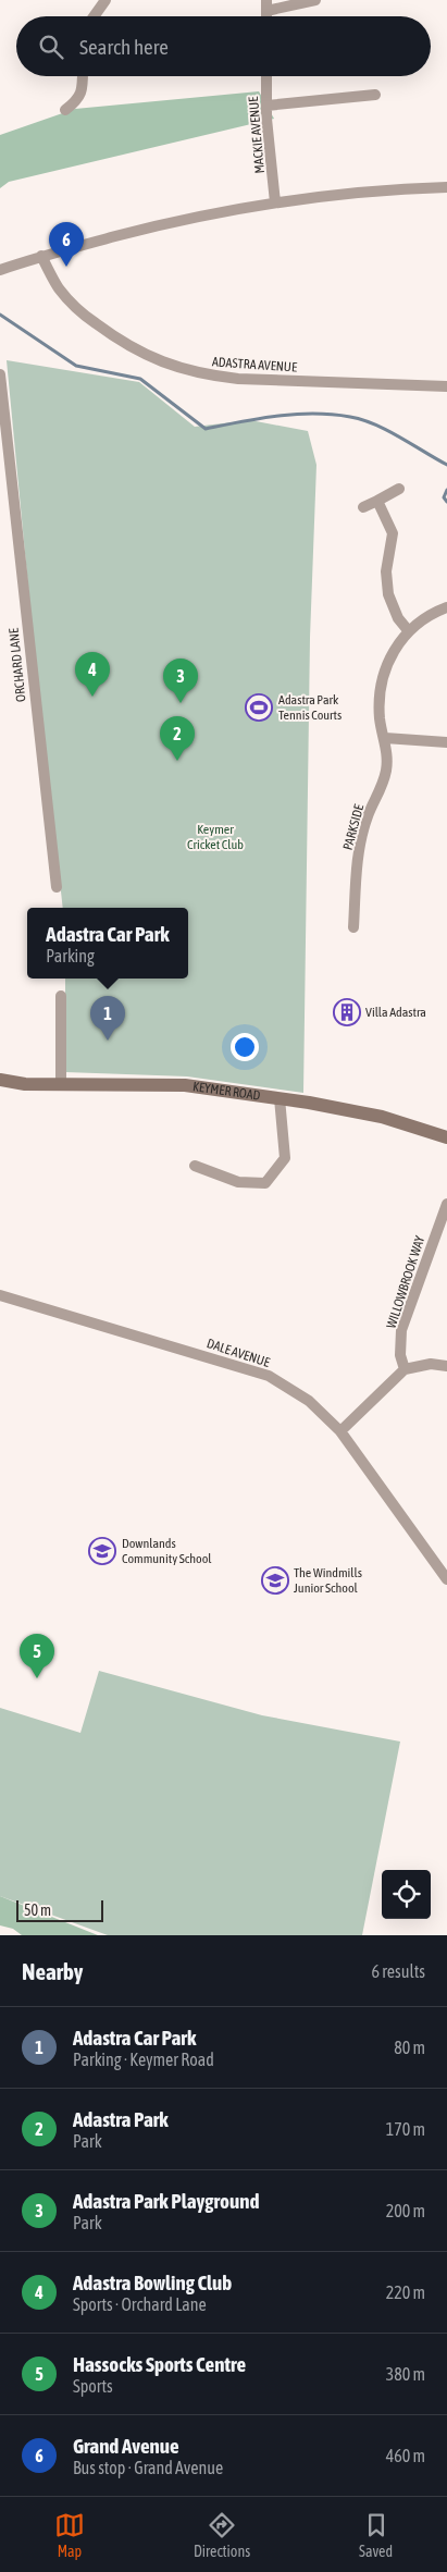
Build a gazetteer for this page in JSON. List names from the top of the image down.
{
  "streets": {
    "main road": ["KEYMER ROAD"],
    "street": [
      "MACKIE AVENUE",
      "ADASTRA AVENUE",
      "ORCHARD LANE",
      "PARKSIDE",
      "WILLOWBROOK WAY",
      "DALE AVENUE"
    ]
  },
  "parks": ["Keymer Cricket Club"],
  "places": {
    "sports": ["Adastra Park Tennis Courts"],
    "building": ["Villa Adastra"],
    "school or university": ["Downlands Community School", "The Windmills Junior School"]
  },
  "scale_bar": "50 m",
  "page": {
    "search": "Search here",
    "pins": [
      "6",
      "4",
      "3",
      "2",
      "1",
      "5"
    ],
    "popup": ["Adastra Car Park", "Parking"],
    "scale": "50 m",
    "heading": ["Nearby", "6 results"],
    "list": [
      {
        "mark": "1",
        "name": "Adastra Car Park",
        "note": "Parking · Keymer Road",
        "value": "80 m"
      },
      {
        "mark": "2",
        "name": "Adastra Park",
        "note": "Park",
        "value": "170 m"
      },
      {
        "mark": "3",
        "name": "Adastra Park Playground",
        "note": "Park",
        "value": "200 m"
      },
      {
        "mark": "4",
        "name": "Adastra Bowling Club",
        "note": "Sports · Orchard Lane",
        "value": "220 m"
      },
      {
        "mark": "5",
        "name": "Hassocks Sports Centre",
        "note": "Sports",
        "value": "380 m"
      },
      {
        "mark": "6",
        "name": "Grand Avenue",
        "note": "Bus stop · Grand Avenue",
        "value": "460 m"
      }
    ],
    "nav": ["Map", "Directions", "Saved"]
  }
}
